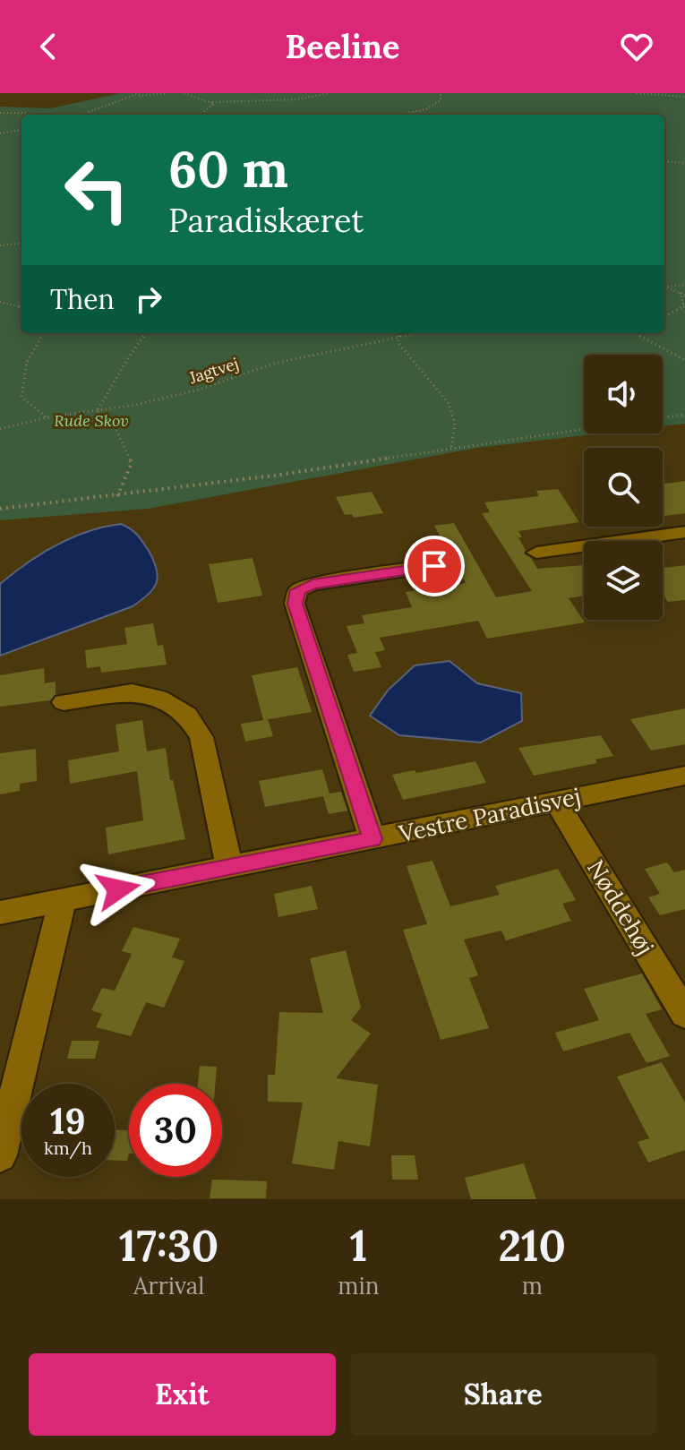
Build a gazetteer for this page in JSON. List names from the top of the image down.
{
  "streets": {
    "street": ["Vestre Paradisvej", "Nøddehøj"],
    "path": ["Jagtvej"]
  },
  "crossings": [
    ["Vestre Paradisvej", "Nøddehøj"]
  ],
  "parks": ["Rude Skov"],
  "page": {
    "header": "Beeline",
    "turn": ["60 m", "Paradiskæret"],
    "then": "Then",
    "speed": "19 km/h",
    "limit": "30",
    "eta": [
      "17:30",
      "Arrival",
      "1",
      "min",
      "210",
      "m"
    ],
    "buttons": ["Exit", "Share"]
  }
}
